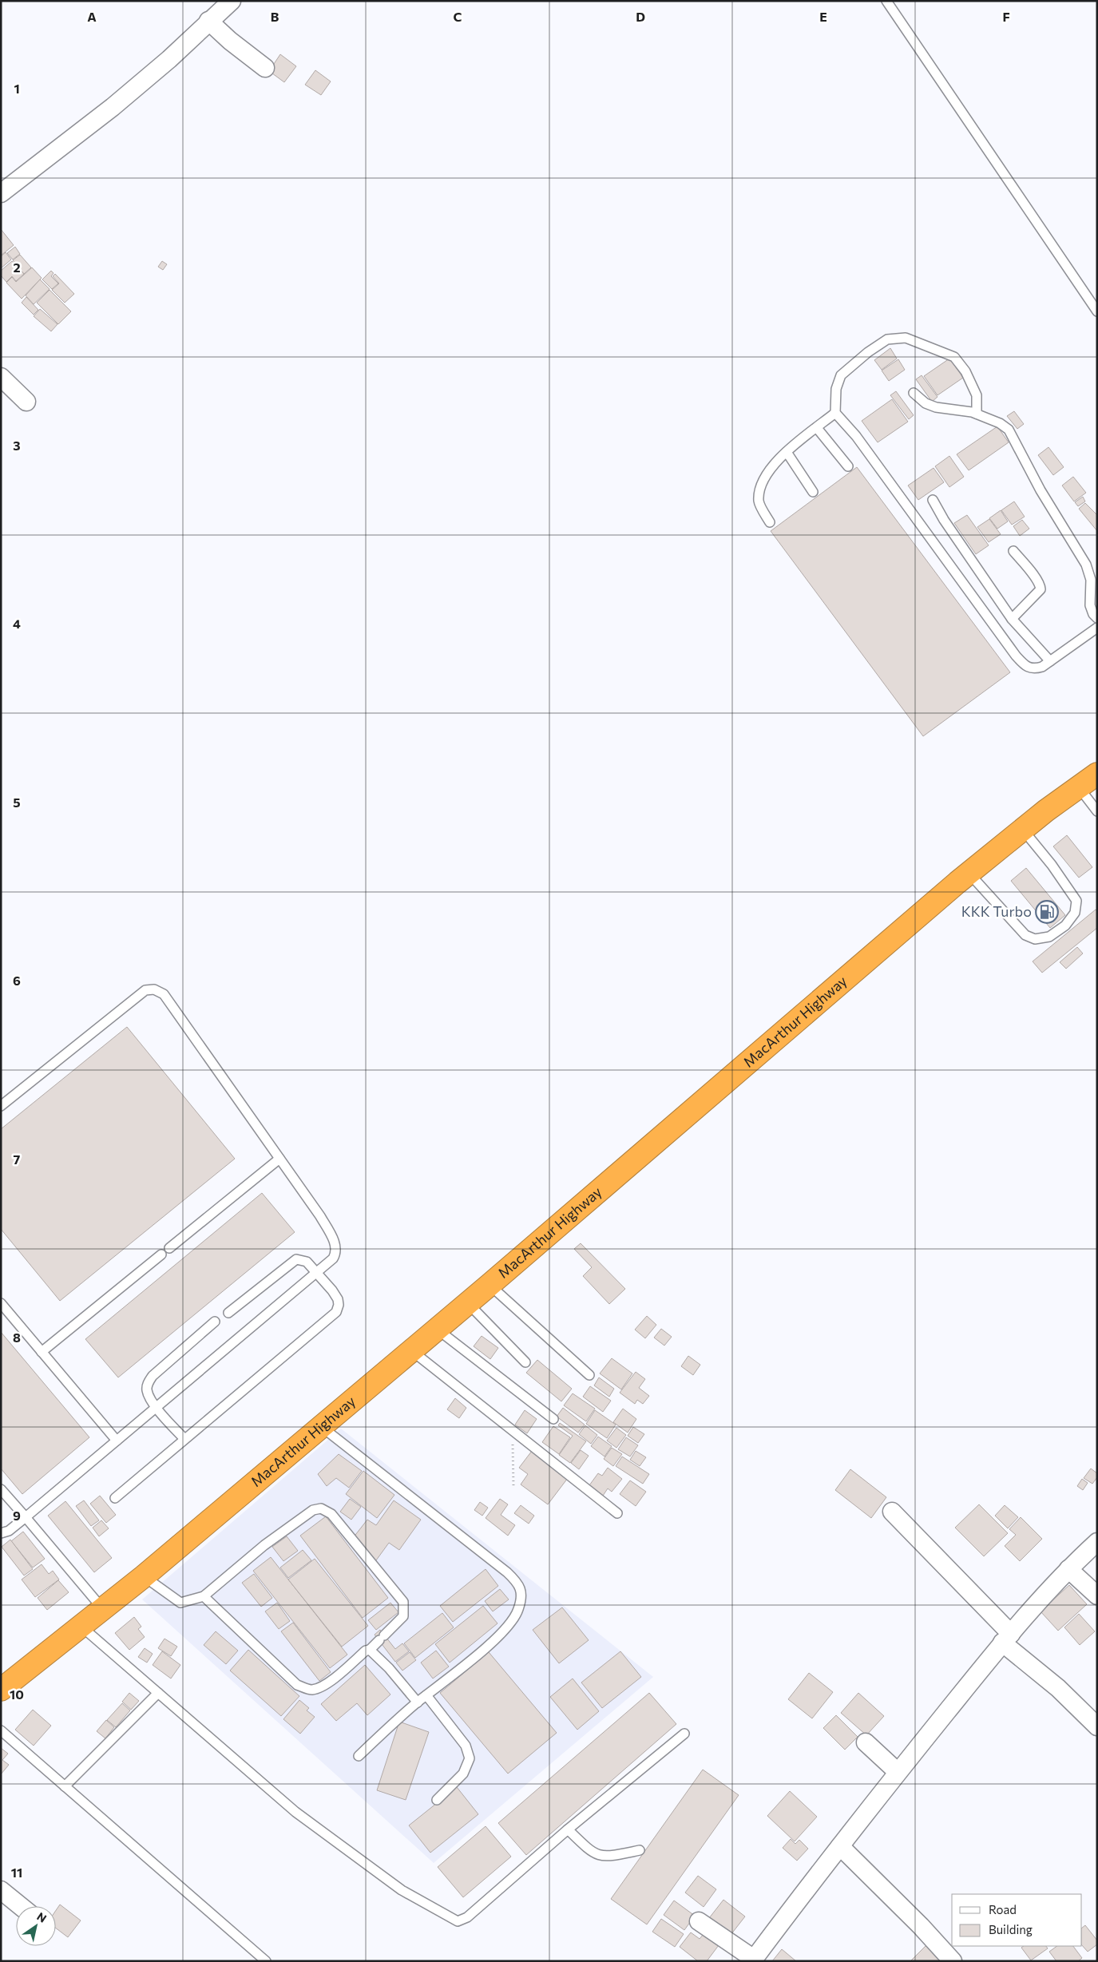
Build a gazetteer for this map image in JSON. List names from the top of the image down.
{
  "streets": {
    "highway": ["MacArthur Highway"]
  },
  "places": {
    "fuel station": ["KKK Turbo"]
  },
  "legend": ["Road", "Building"],
  "north": "top right",
  "grid": {
    "columns": [
      "A",
      "B",
      "C",
      "D",
      "E",
      "F"
    ],
    "rows": [
      "1",
      "2",
      "3",
      "4",
      "5",
      "6",
      "7",
      "8",
      "9",
      "10",
      "11"
    ]
  }
}
